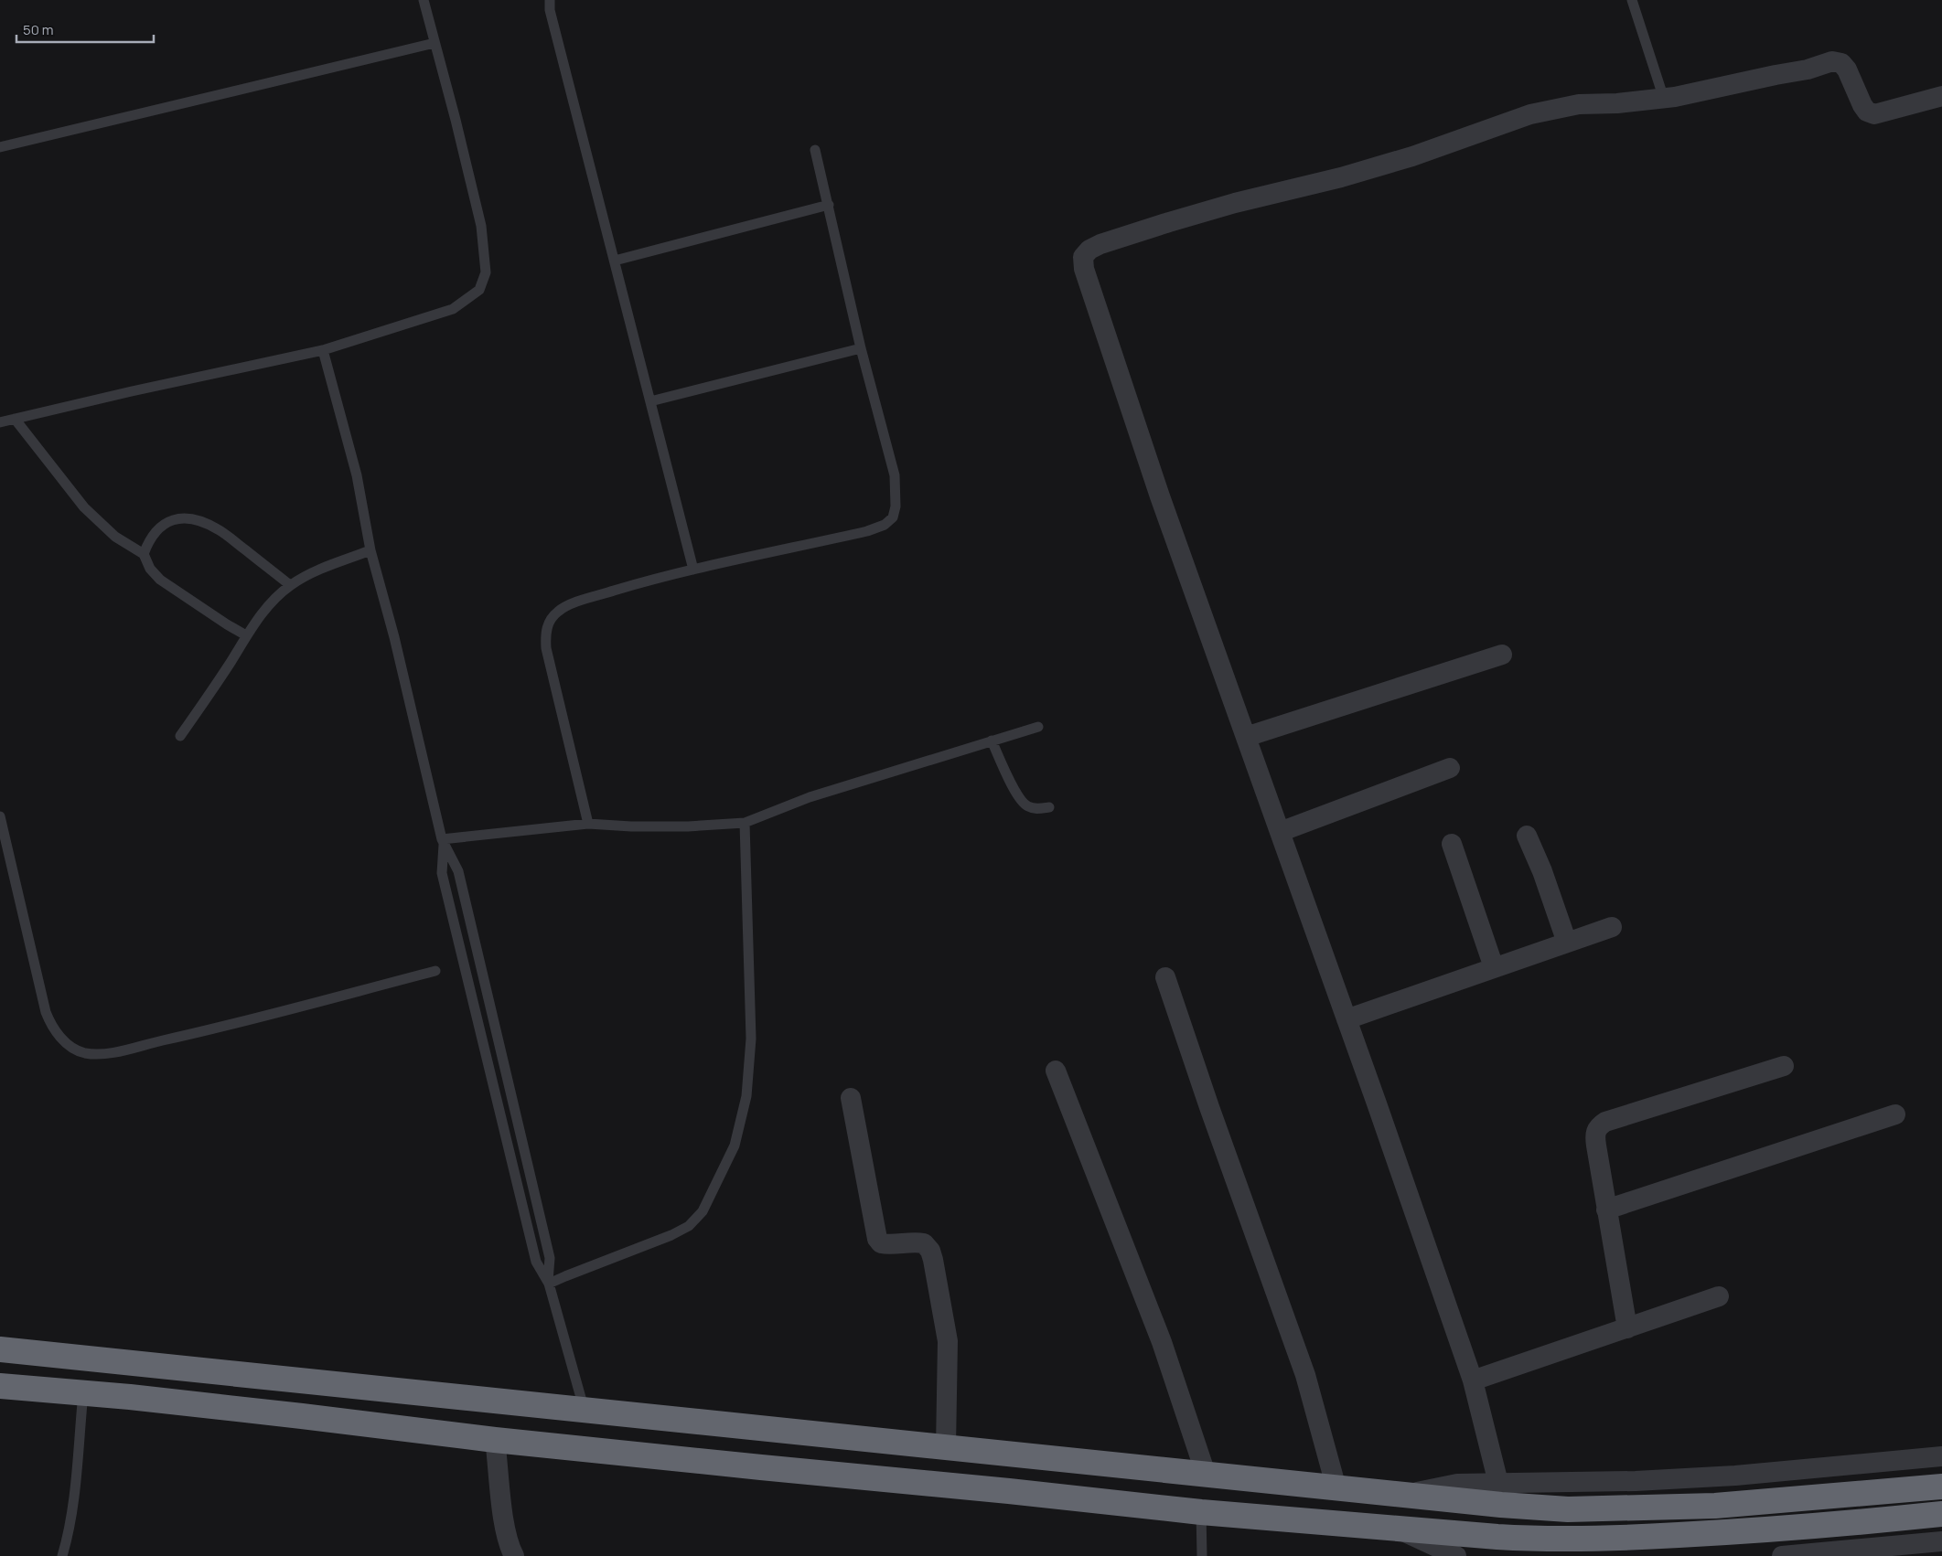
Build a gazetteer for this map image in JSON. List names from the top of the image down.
{
  "scale_bar": "50 m"
}
